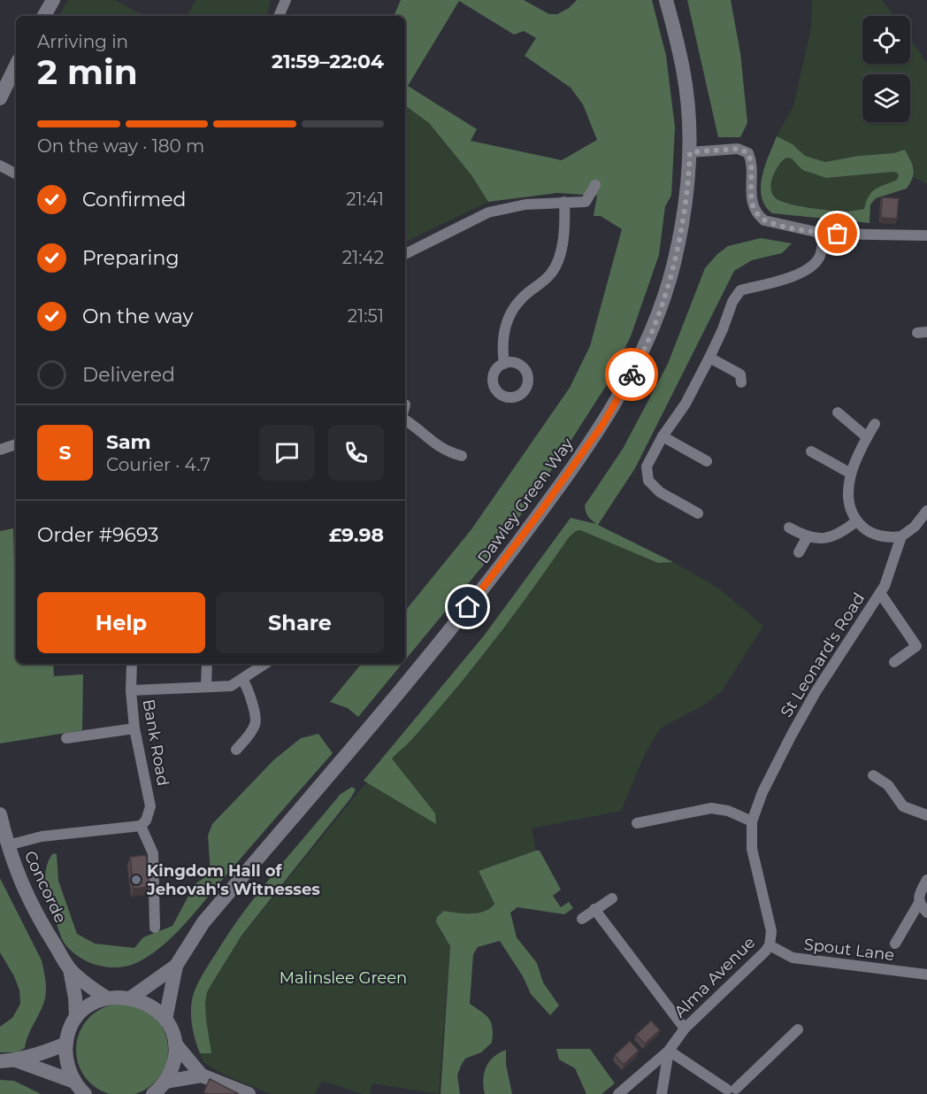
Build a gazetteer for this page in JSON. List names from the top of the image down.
{
  "streets": {
    "main road": ["Dawley Green Way", "Concorde"],
    "street": [
      "St Leonard's Road",
      "Bank Road",
      "Spout Lane",
      "Alma Avenue"
    ]
  },
  "crossings": [
    ["St Leonard's Road", "Alma Avenue"],
    ["Spout Lane", "Alma Avenue"]
  ],
  "parks": ["Malinslee Green"],
  "places": ["Kingdom Hall of Jehovah's Witnesses"],
  "page": {
    "heading": ["2 min", "Arriving in", "21:59–22:04"],
    "panel": [
      "Sam",
      "Courier · 4.7",
      "Order #9693",
      "£9.98"
    ],
    "bar": "On the way · 180 m",
    "list": [
      ["Confirmed", "21:41"],
      ["Preparing", "21:42"],
      ["On the way", "21:51"],
      "Delivered"
    ],
    "round": "S",
    "buttons": ["Help", "Share"]
  }
}
